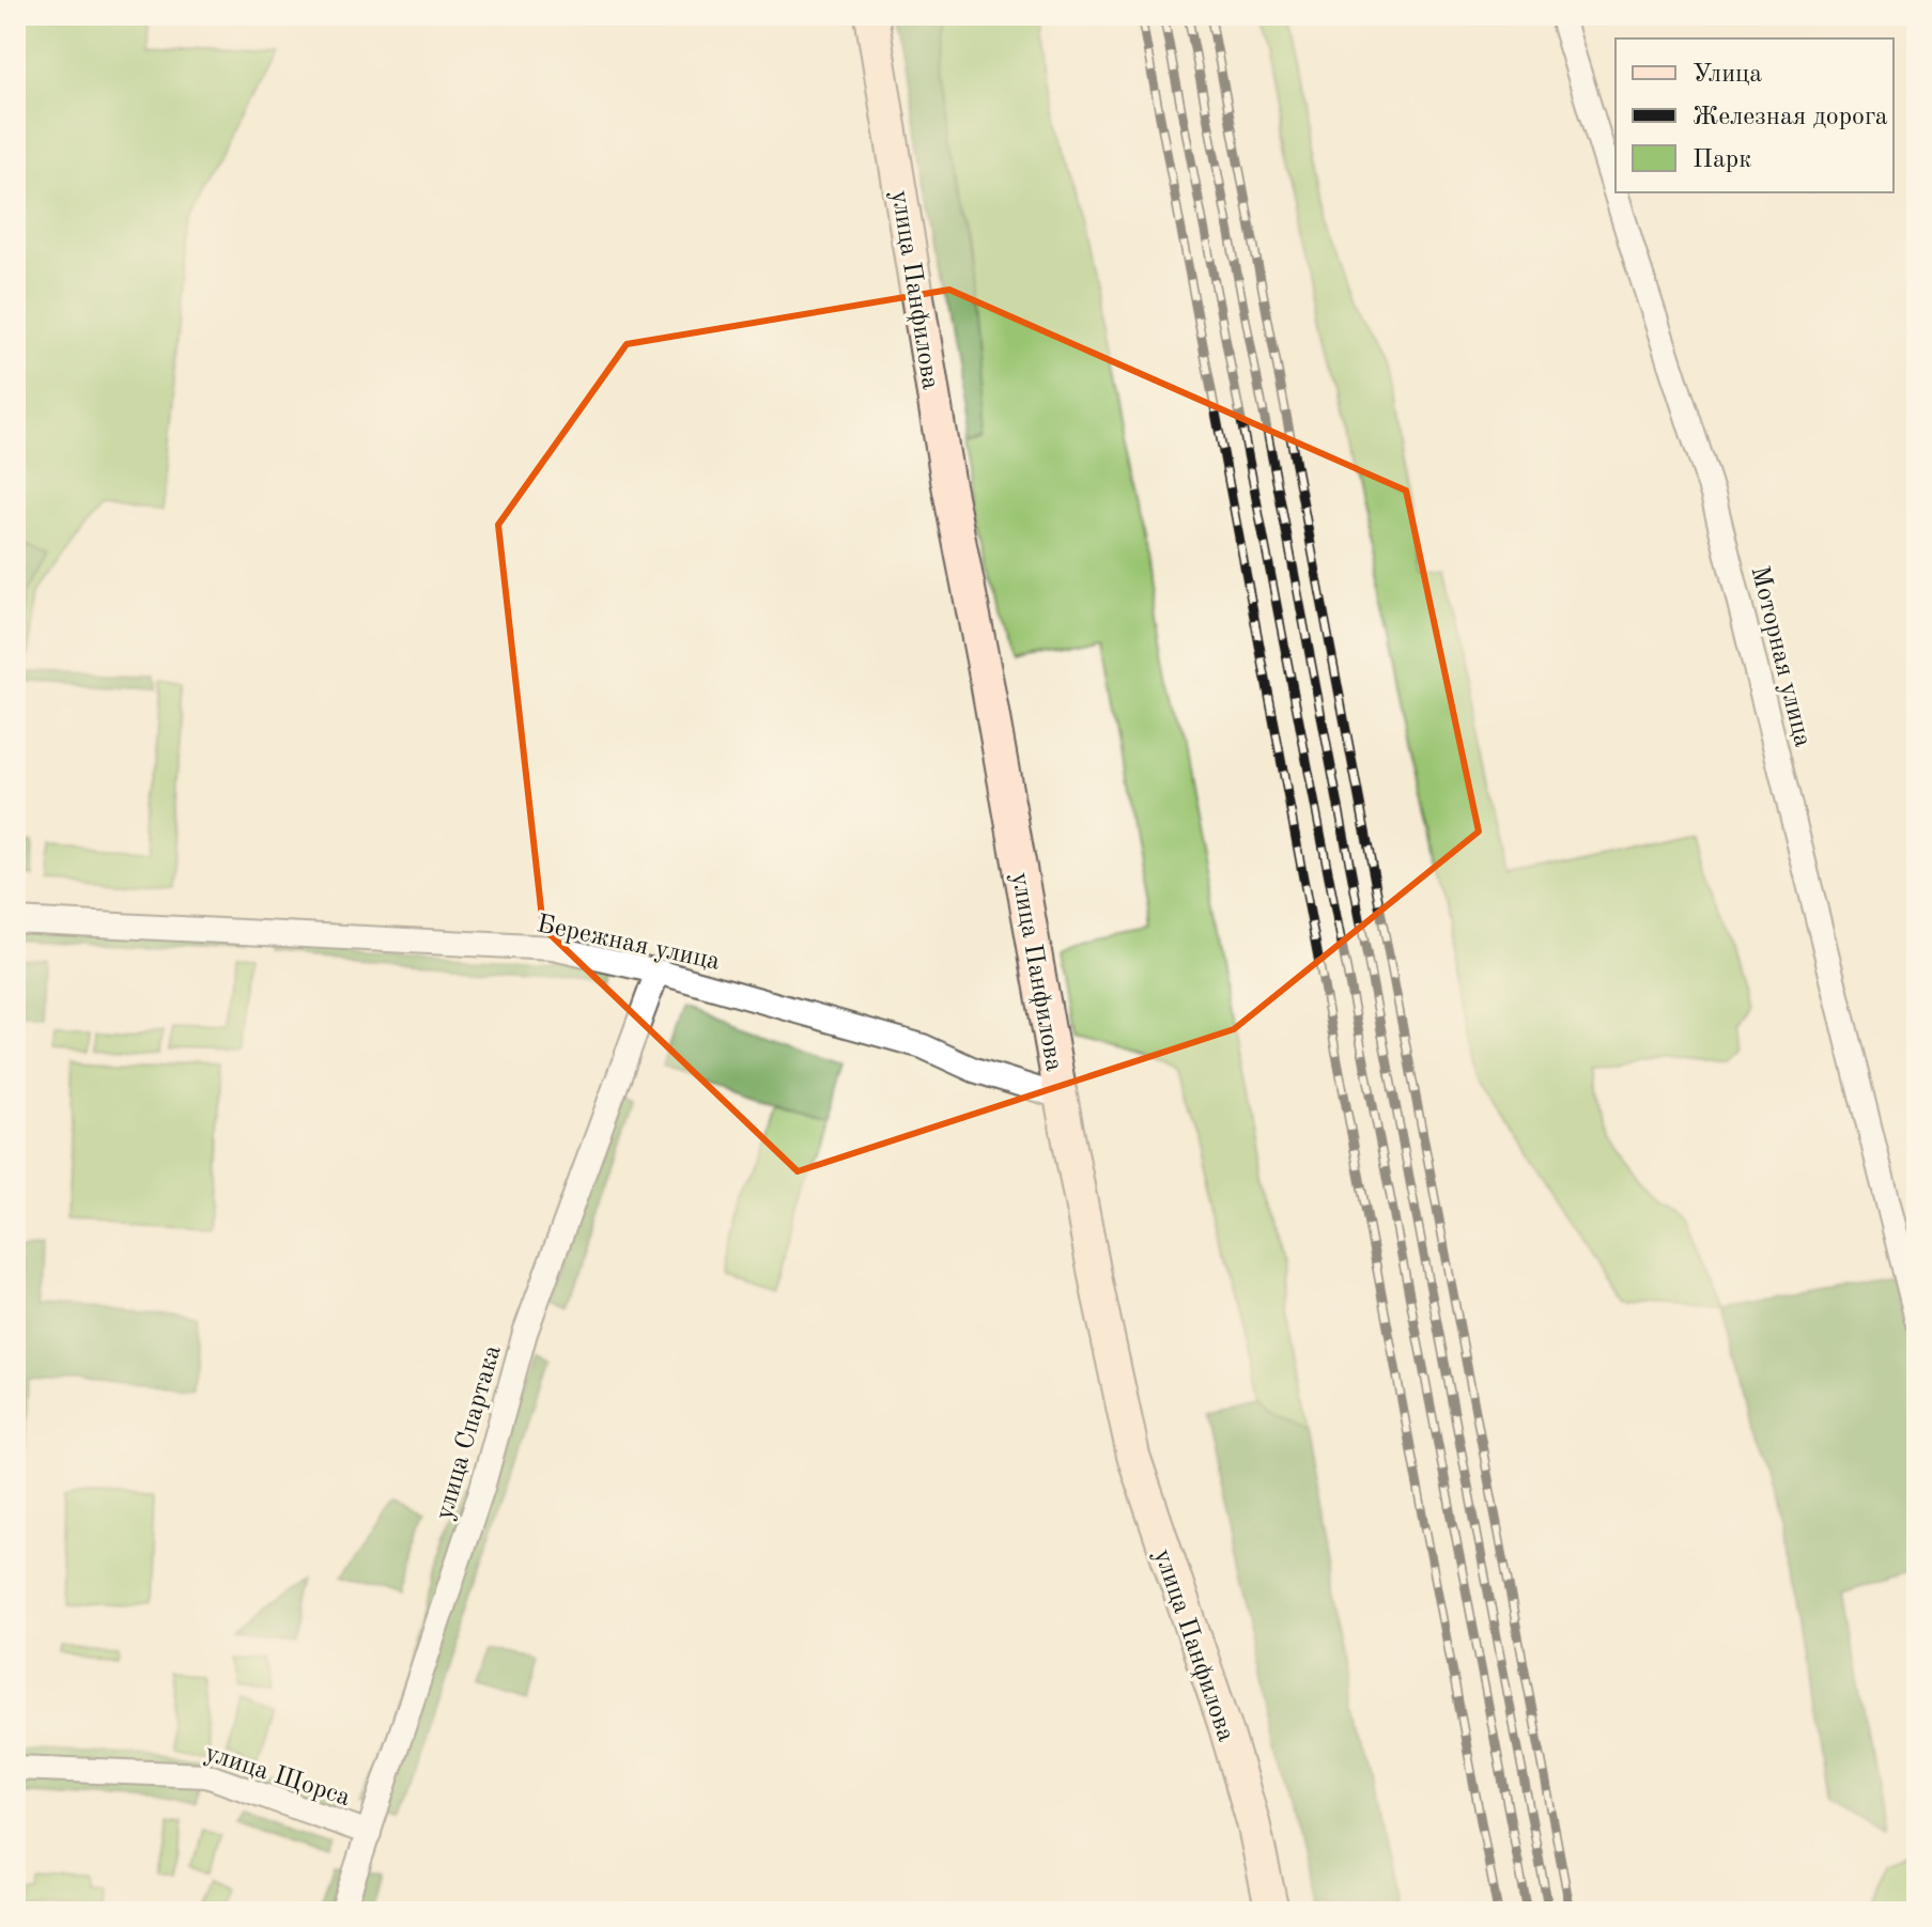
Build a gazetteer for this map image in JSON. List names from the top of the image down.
{
  "streets": {
    "main road": ["улица Панфилова"],
    "street": [
      "Моторная улица",
      "Бережная улица",
      "улица Спартака",
      "улица Щорса"
    ]
  },
  "crossings": [
    ["улица Панфилова", "Бережная улица"],
    ["Бережная улица", "улица Спартака"],
    ["улица Спартака", "улица Щорса"]
  ],
  "legend": ["Улица", "Железная дорога", "Парк"]
}
